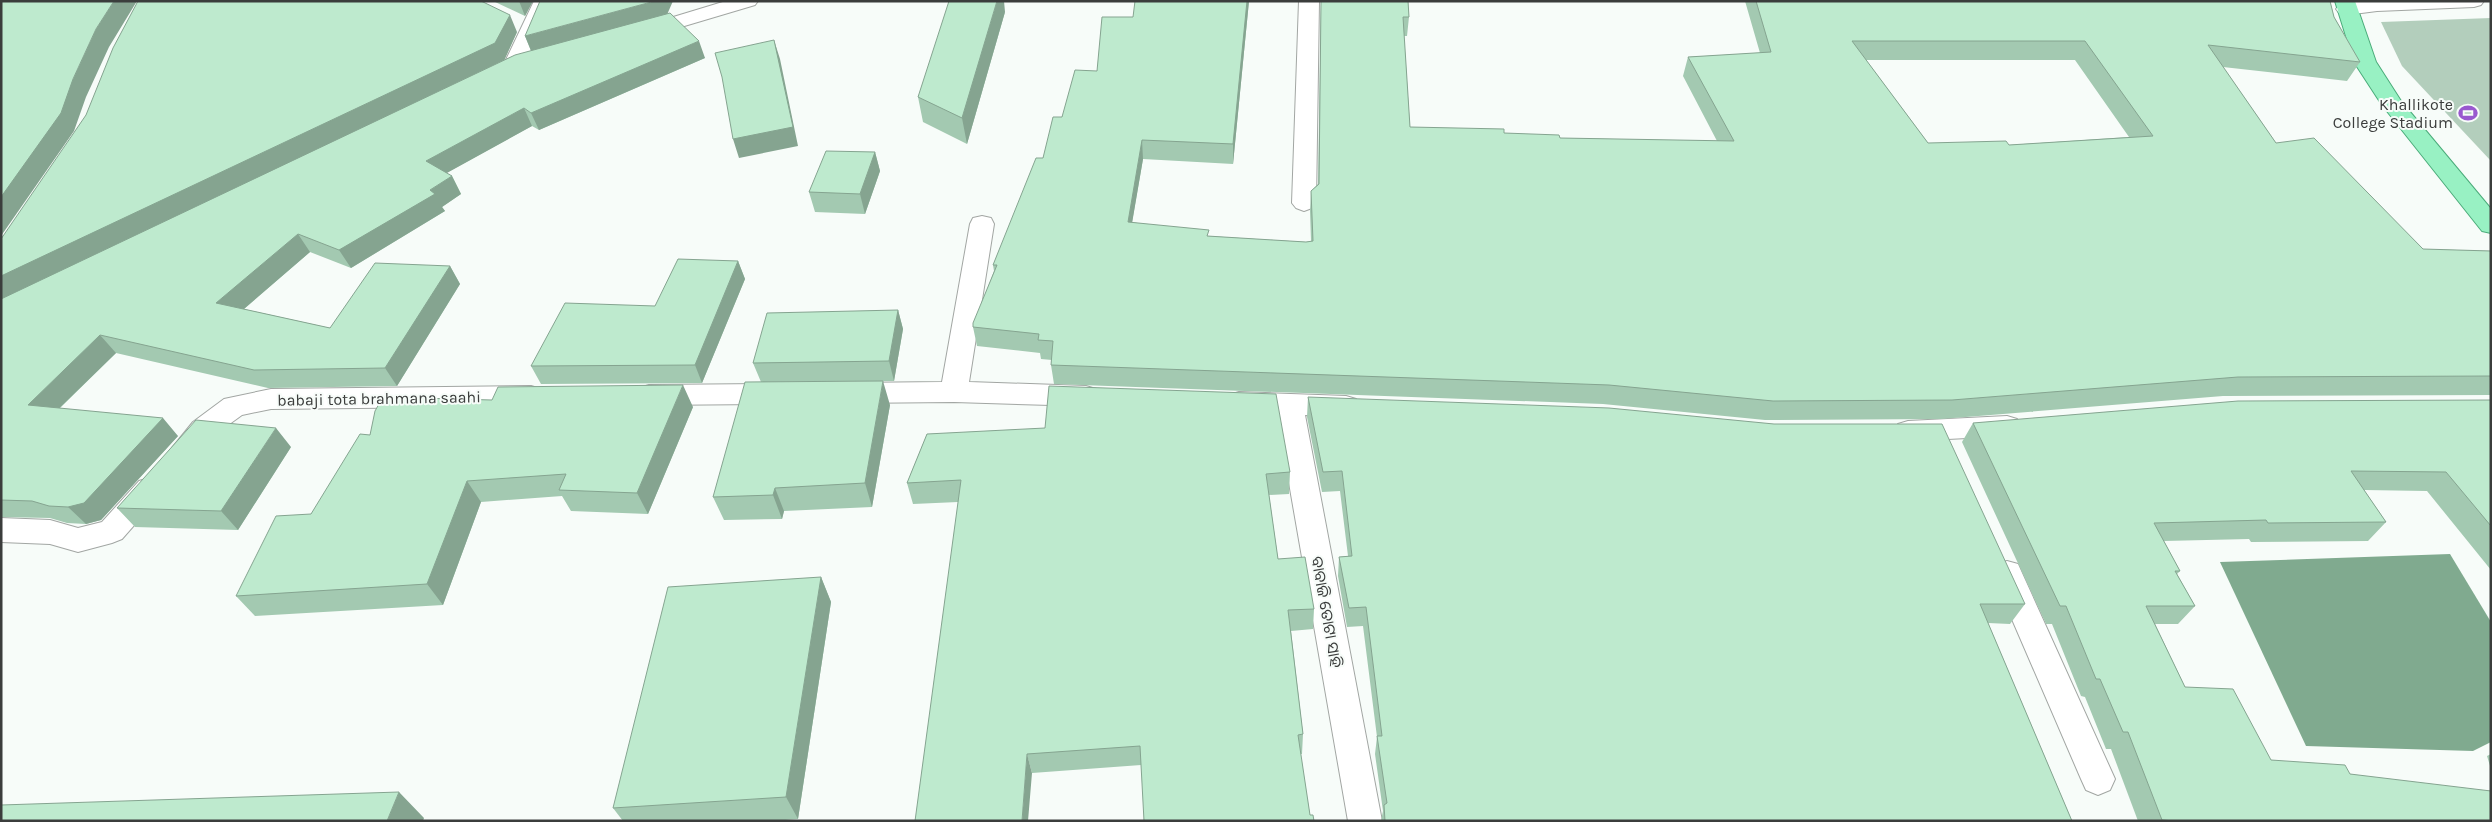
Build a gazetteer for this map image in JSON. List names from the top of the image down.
{
  "streets": {
    "street": ["babaji tota brahmana saahi", "ବାବାଜି ତୋଟା ସାହି"]
  },
  "places": {
    "sports": ["Khallikote College Stadium"]
  }
}
